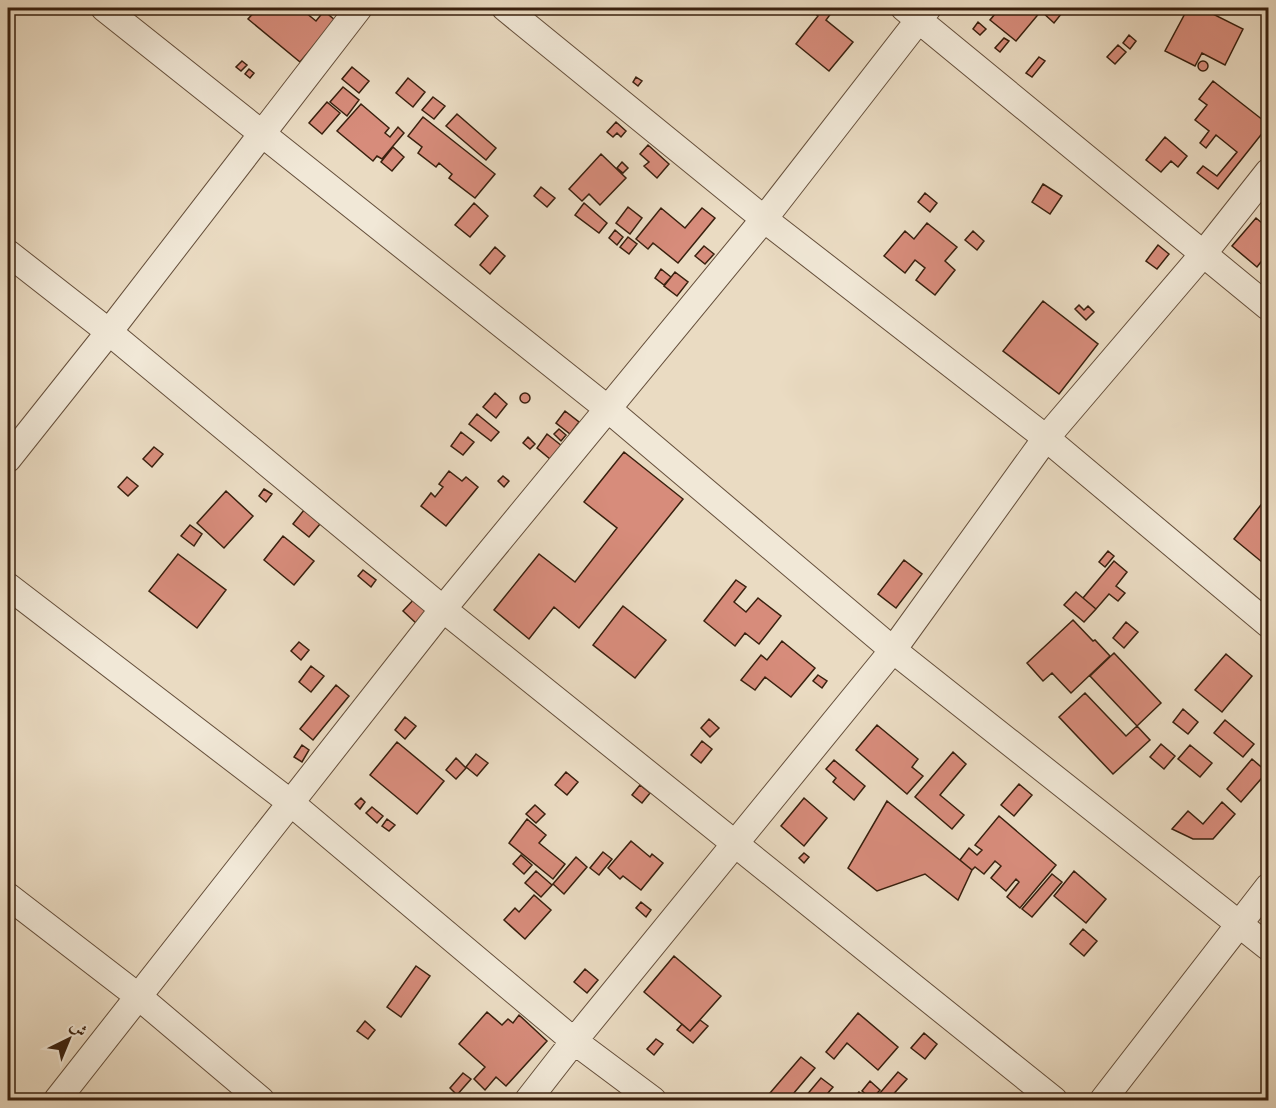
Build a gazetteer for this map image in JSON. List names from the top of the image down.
{
  "north": "top right"
}
